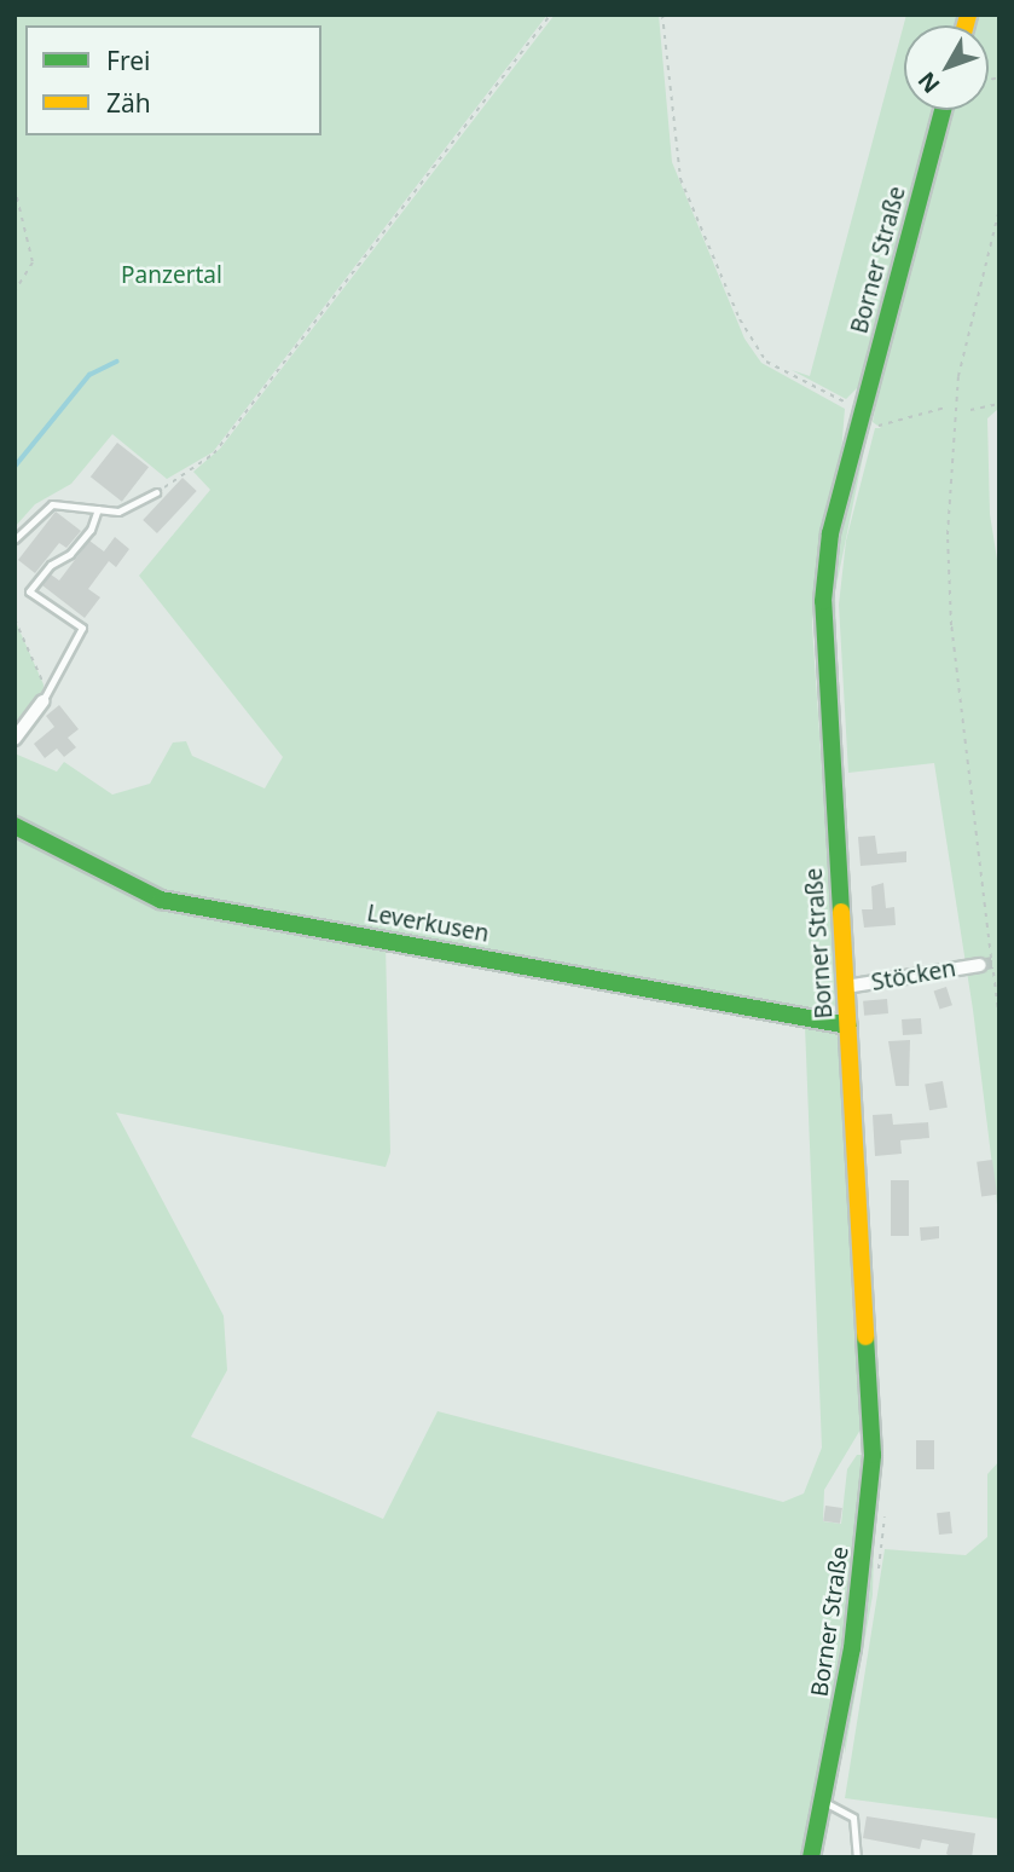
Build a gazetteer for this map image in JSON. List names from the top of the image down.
{
  "streets": {
    "main road": ["Borner Straße", "Leverkusen"],
    "street": ["Stöcken"]
  },
  "crossings": [
    ["Borner Straße", "Leverkusen"],
    ["Borner Straße", "Stöcken"]
  ],
  "parks": ["Panzertal"],
  "legend": ["Frei", "Zäh"],
  "north": "bottom left"
}
